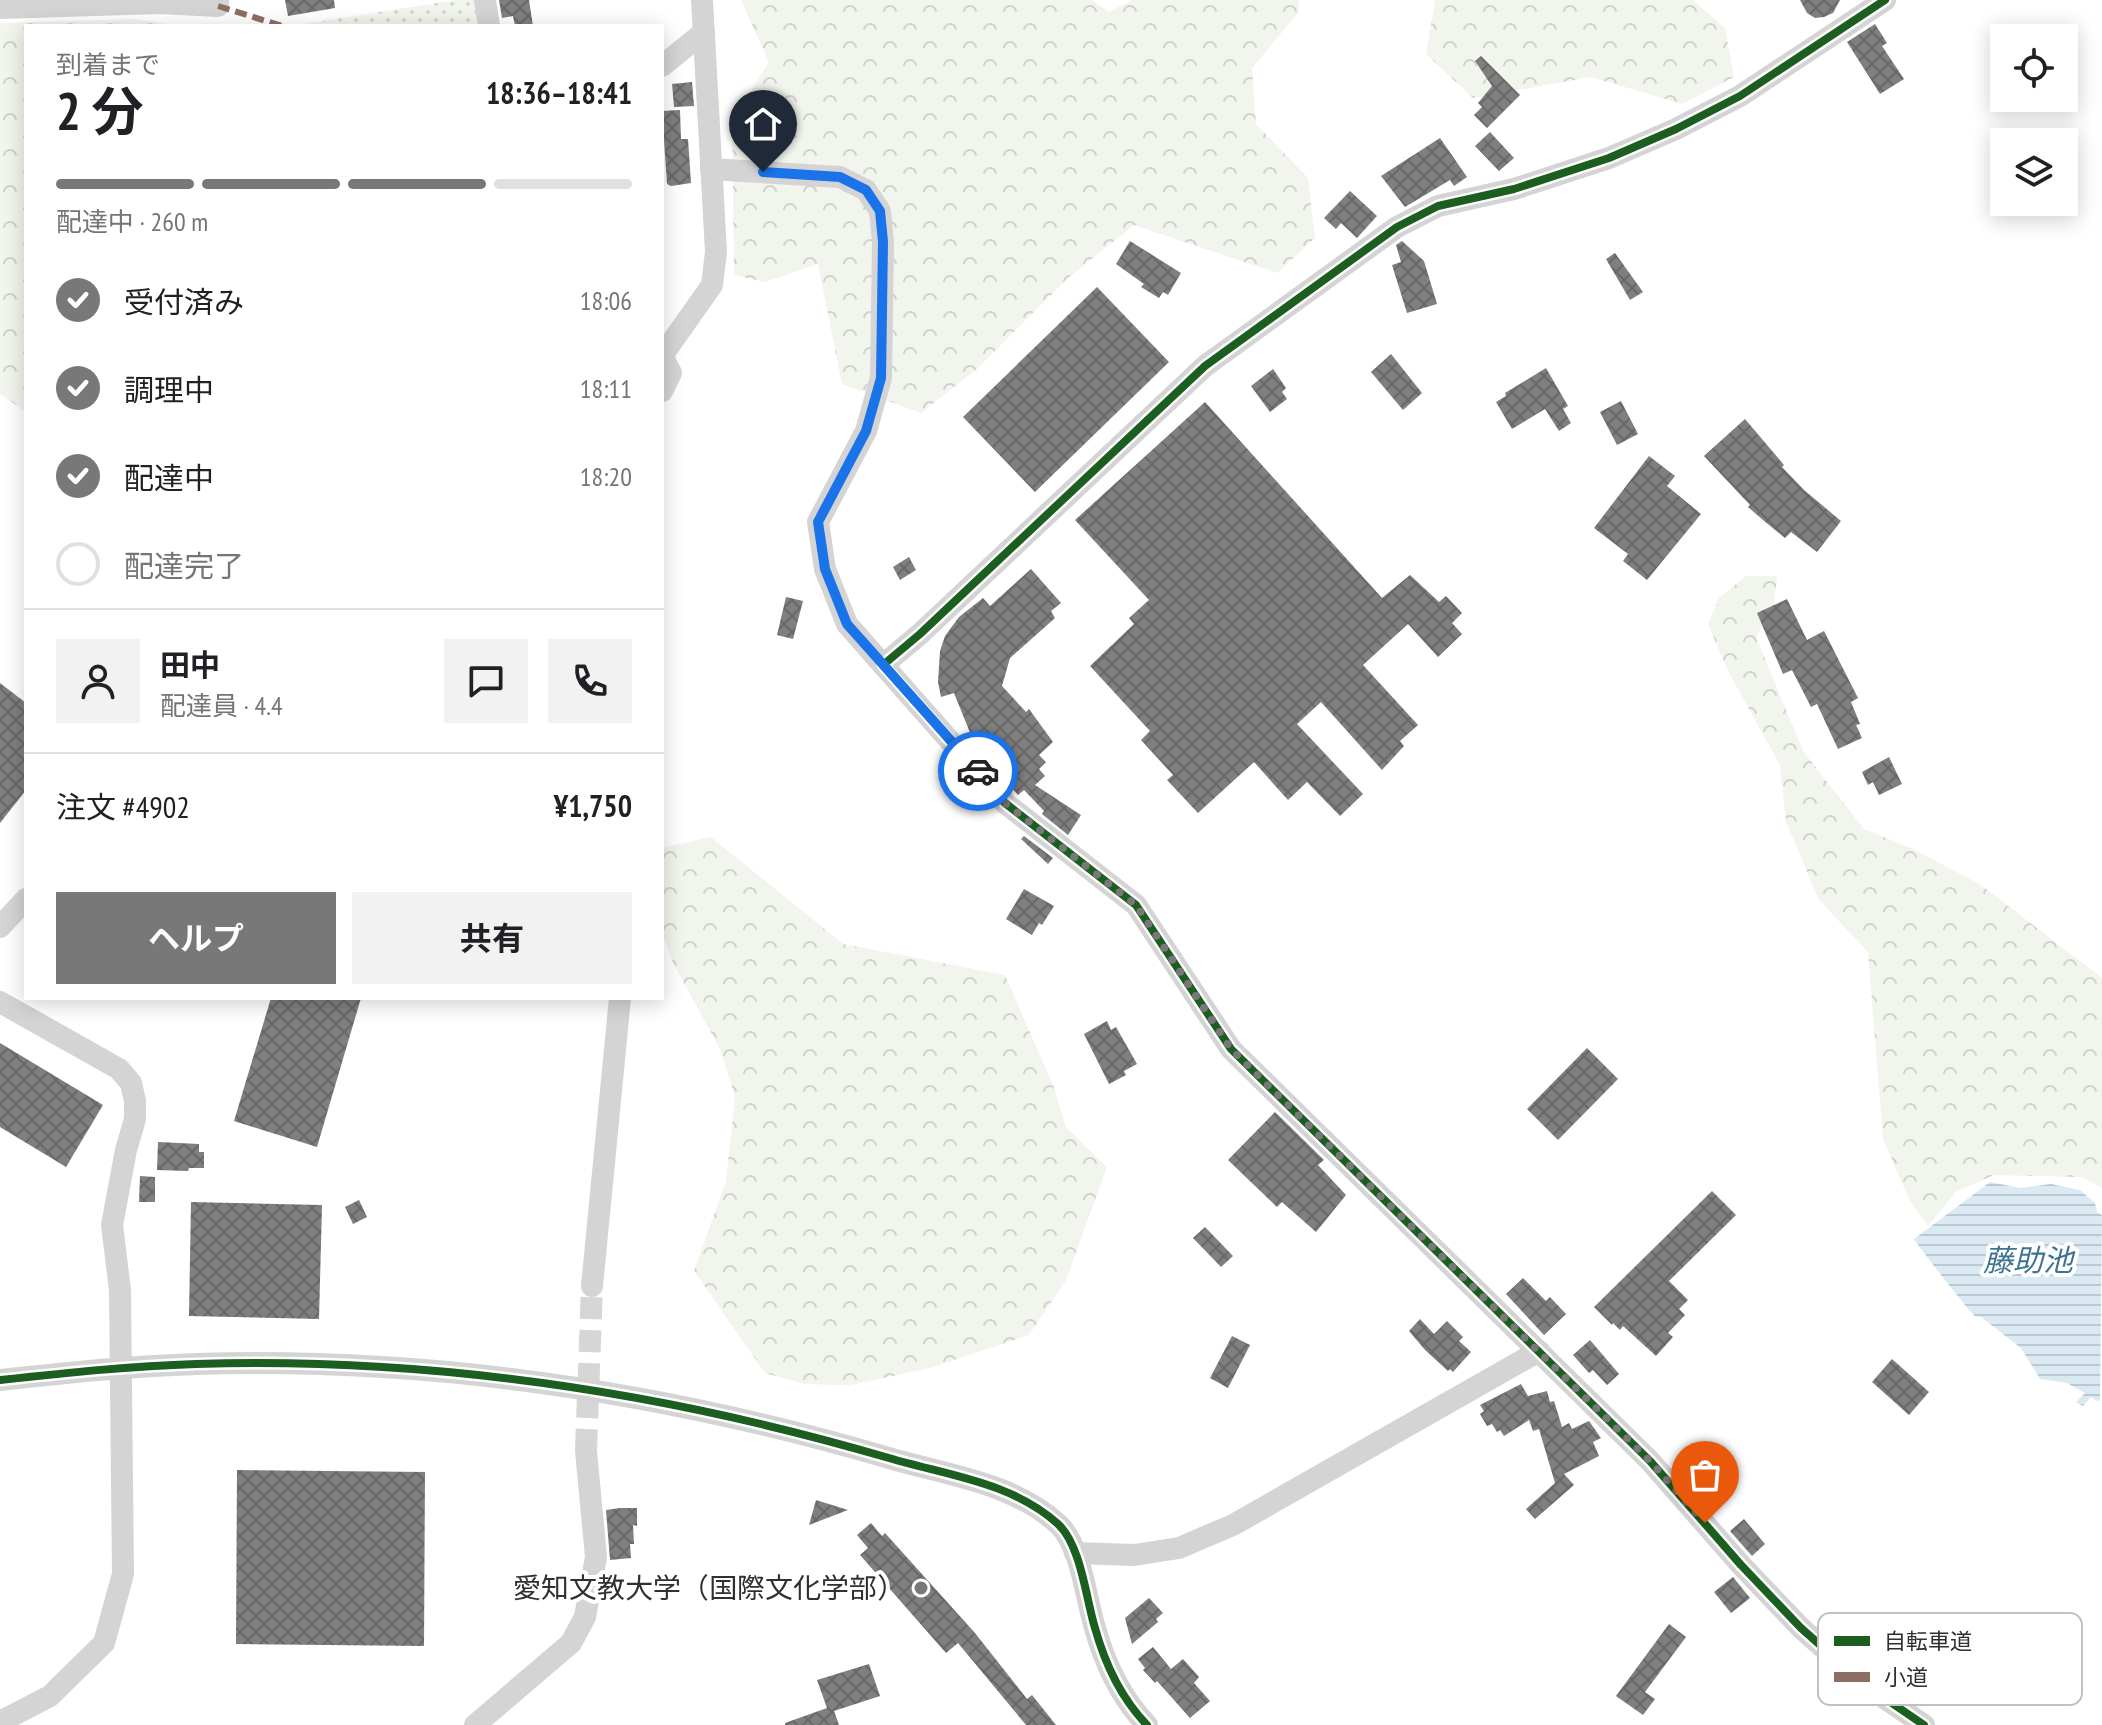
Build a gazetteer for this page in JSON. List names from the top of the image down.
{
  "water": ["藤助池"],
  "places": ["愛知文教大学（国際文化学部）"],
  "legend": ["自転車道", "小道"],
  "page": {
    "heading": ["2 分", "到着まで", "18:36–18:41"],
    "panel": [
      "田中",
      "配達員 · 4.4",
      "注文 #4902",
      "¥1,750"
    ],
    "bar": "配達中 · 260 m",
    "list": [
      ["受付済み", "18:06"],
      ["調理中", "18:11"],
      ["配達中", "18:20"],
      "配達完了"
    ],
    "buttons": ["ヘルプ", "共有"]
  }
}
